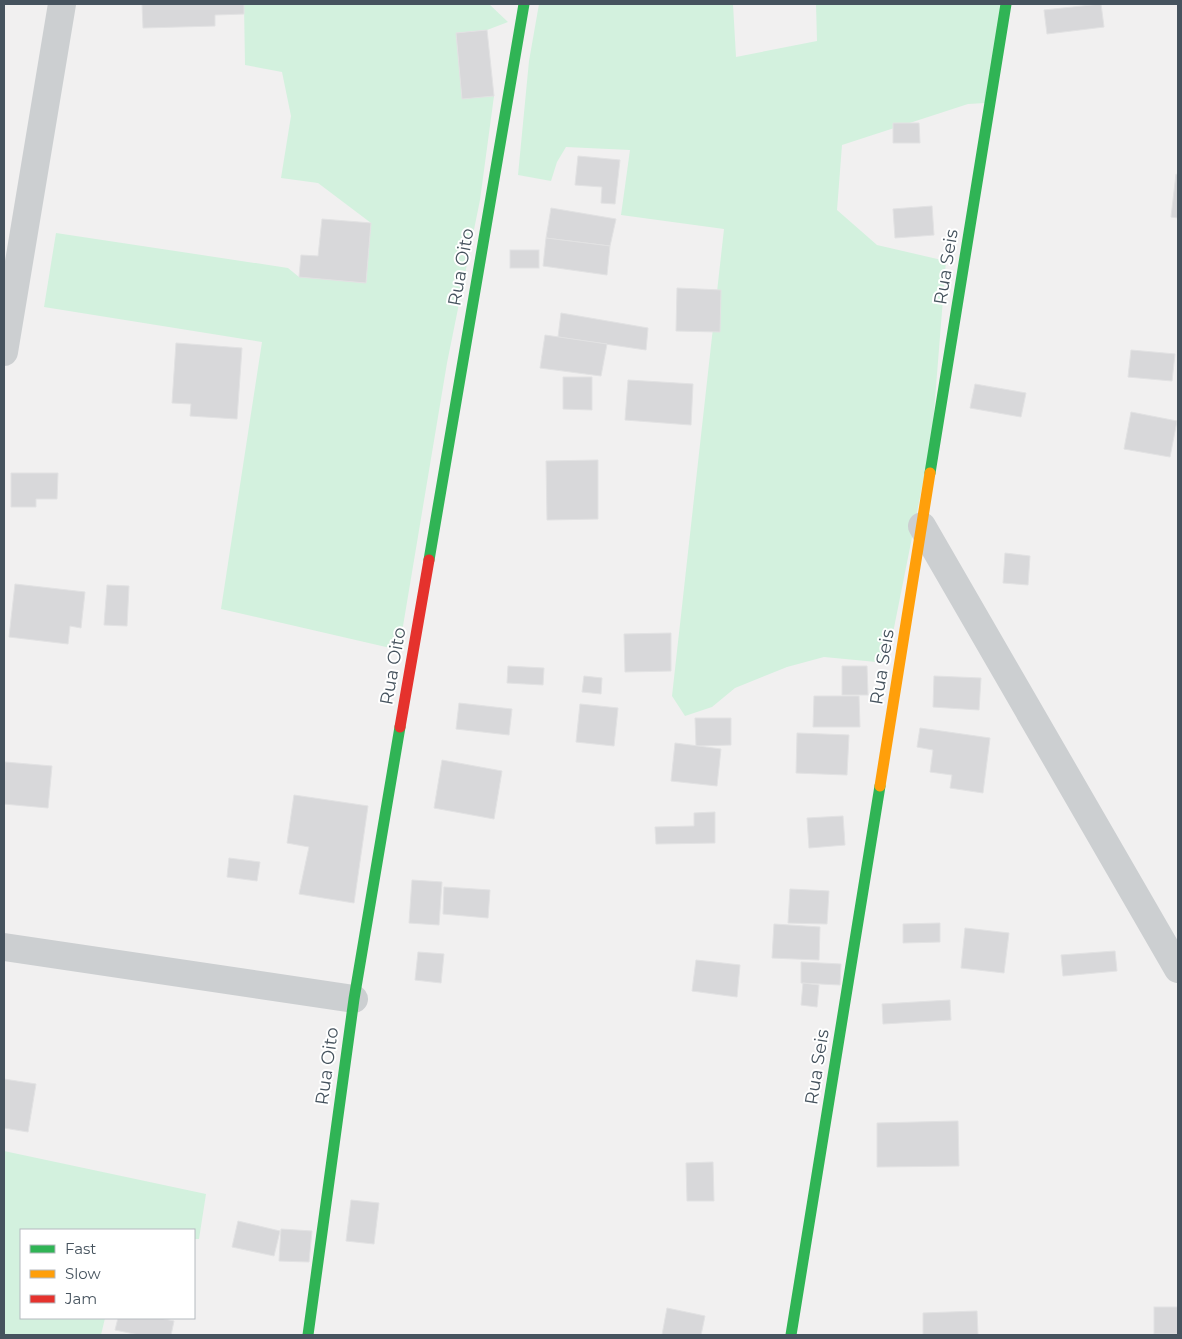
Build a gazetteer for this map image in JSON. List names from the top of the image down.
{
  "streets": {
    "street": ["Rua Oito", "Rua Seis"]
  },
  "legend": ["Fast", "Slow", "Jam"]
}
